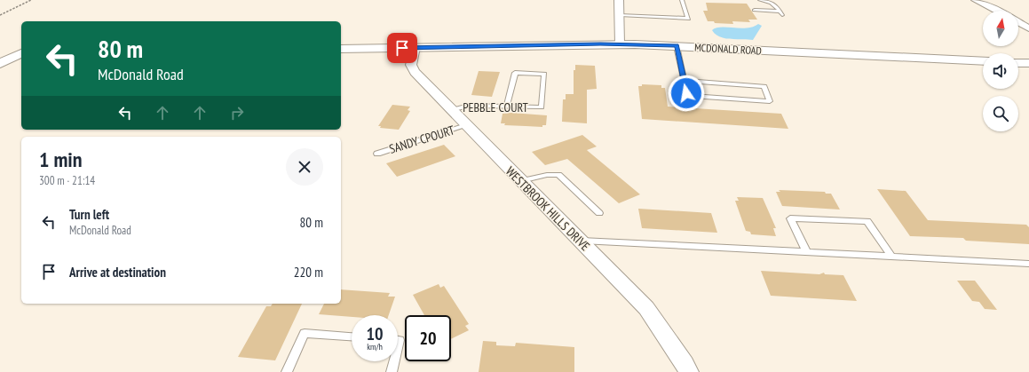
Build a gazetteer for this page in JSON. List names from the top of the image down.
{
  "streets": {
    "street": ["MCDONALD ROAD", "WESTBROOK HILLS DRIVE"],
    "lane": ["PEBBLE COURT", "SANDY CPOURT"]
  },
  "crossings": [
    ["MCDONALD ROAD", "WESTBROOK HILLS DRIVE"],
    ["PEBBLE COURT", "WESTBROOK HILLS DRIVE"],
    ["SANDY CPOURT", "WESTBROOK HILLS DRIVE"]
  ],
  "north": "top",
  "page": {
    "turn": ["80 m", "McDonald Road"],
    "heading": ["1 min", "300 m · 21:14"],
    "list": [
      {
        "name": "Turn left",
        "note": "McDonald Road",
        "value": "80 m"
      },
      {
        "name": "Arrive at destination",
        "value": "220 m"
      }
    ],
    "speed": "10 km/h",
    "limit": "20"
  }
}
